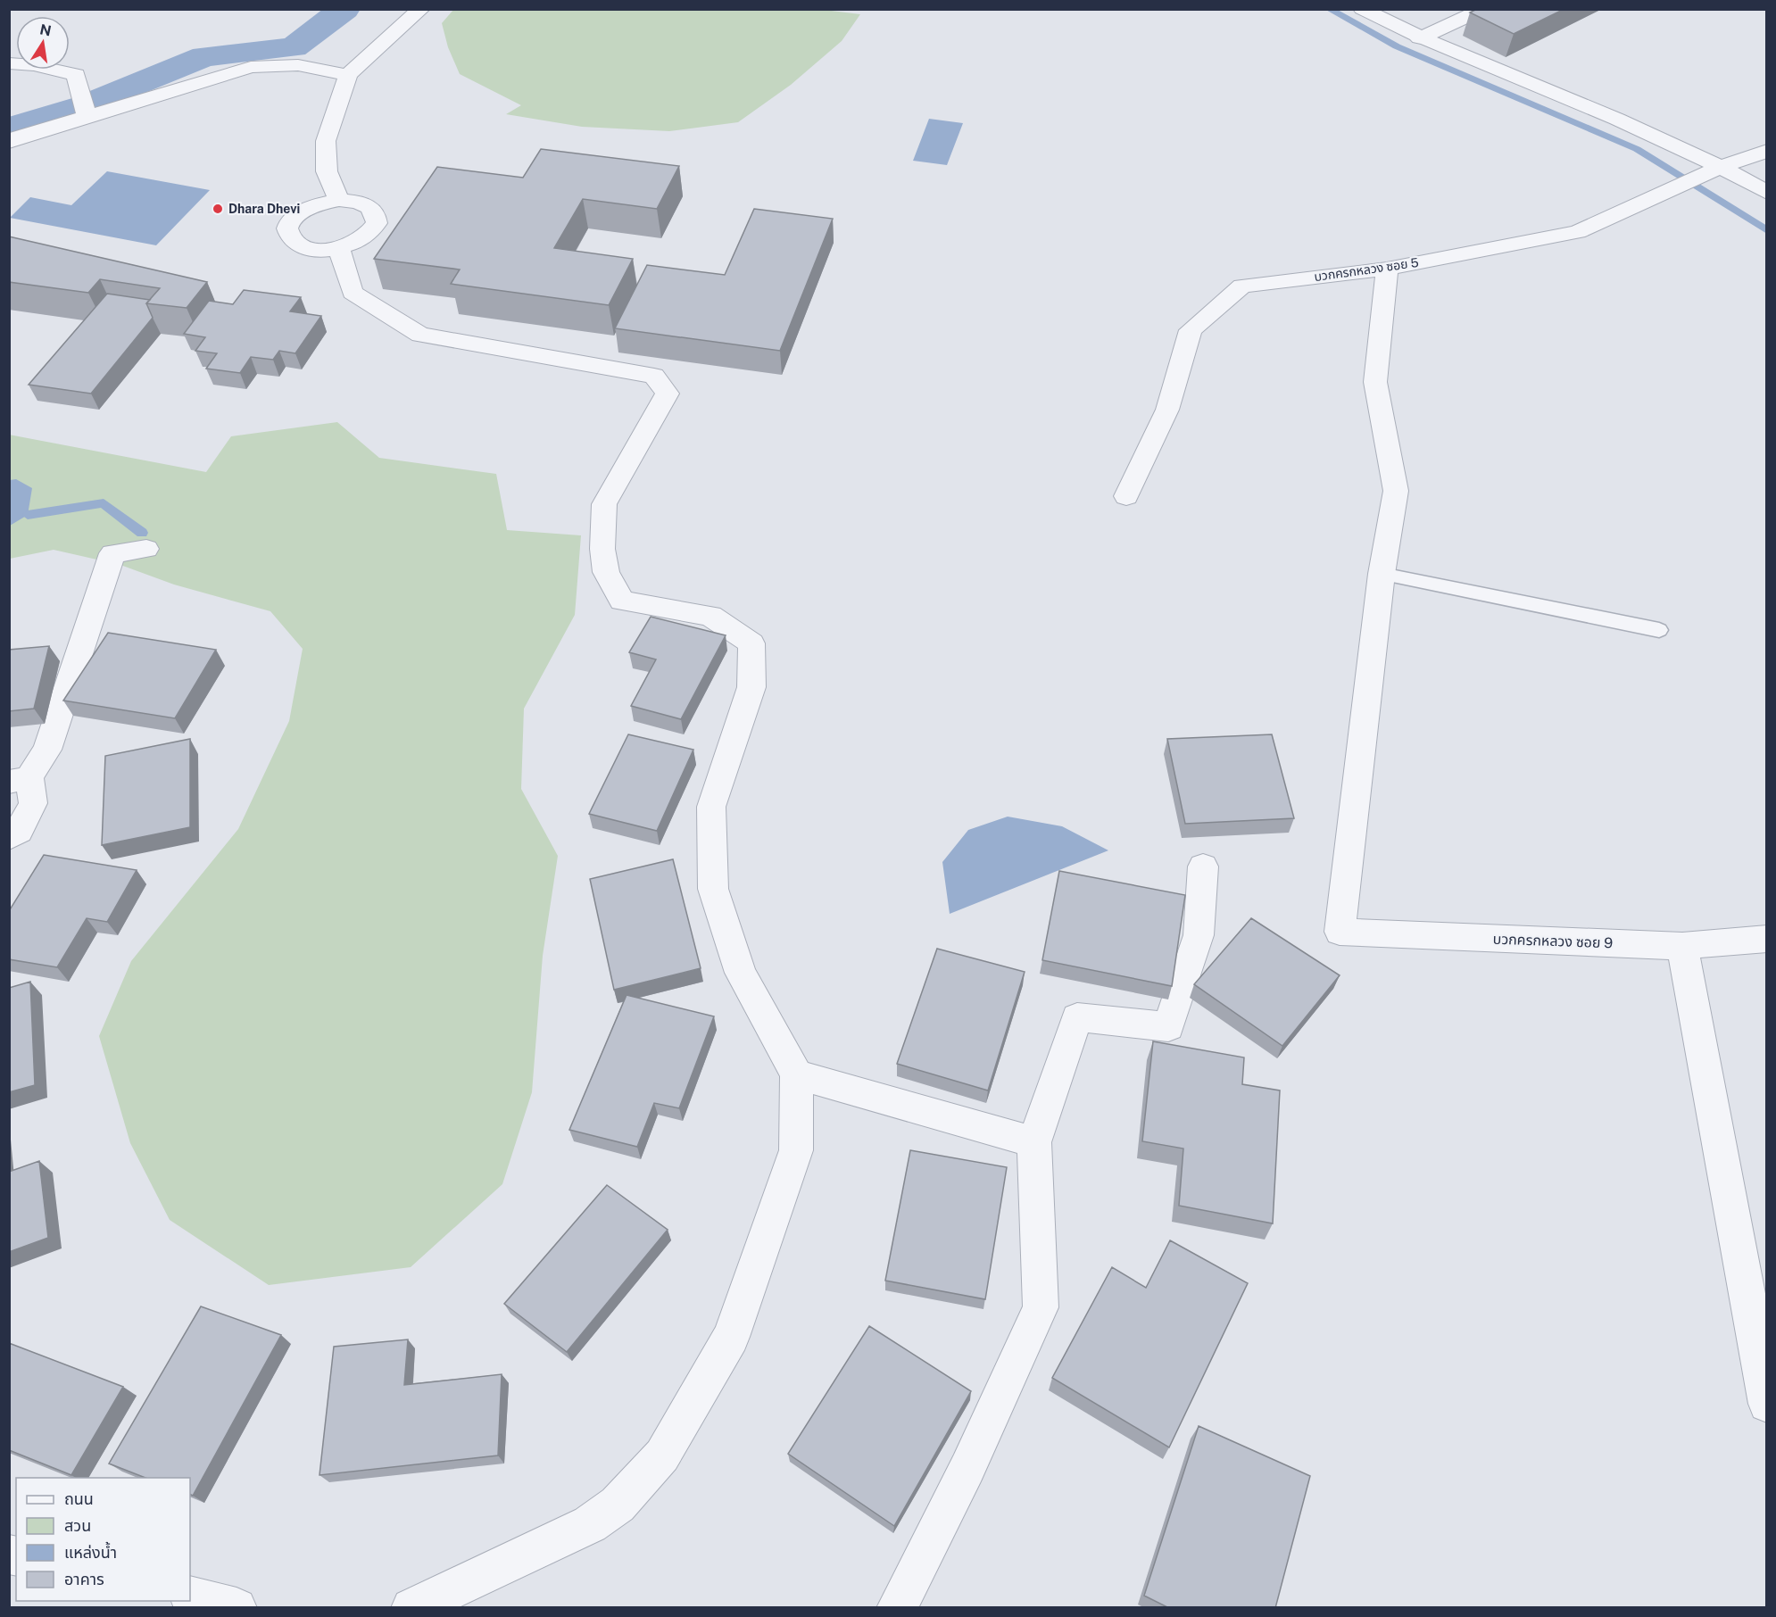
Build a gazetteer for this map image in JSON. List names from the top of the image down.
{
  "streets": {
    "street": ["บวกครกหลวง ซอย 5", "บวกครกหลวง ซอย 9"]
  },
  "places": ["Dhara Dhevi"],
  "legend": [
    "ถนน",
    "สวน",
    "แหล่งน้ำ",
    "อาคาร"
  ],
  "north": "top"
}
